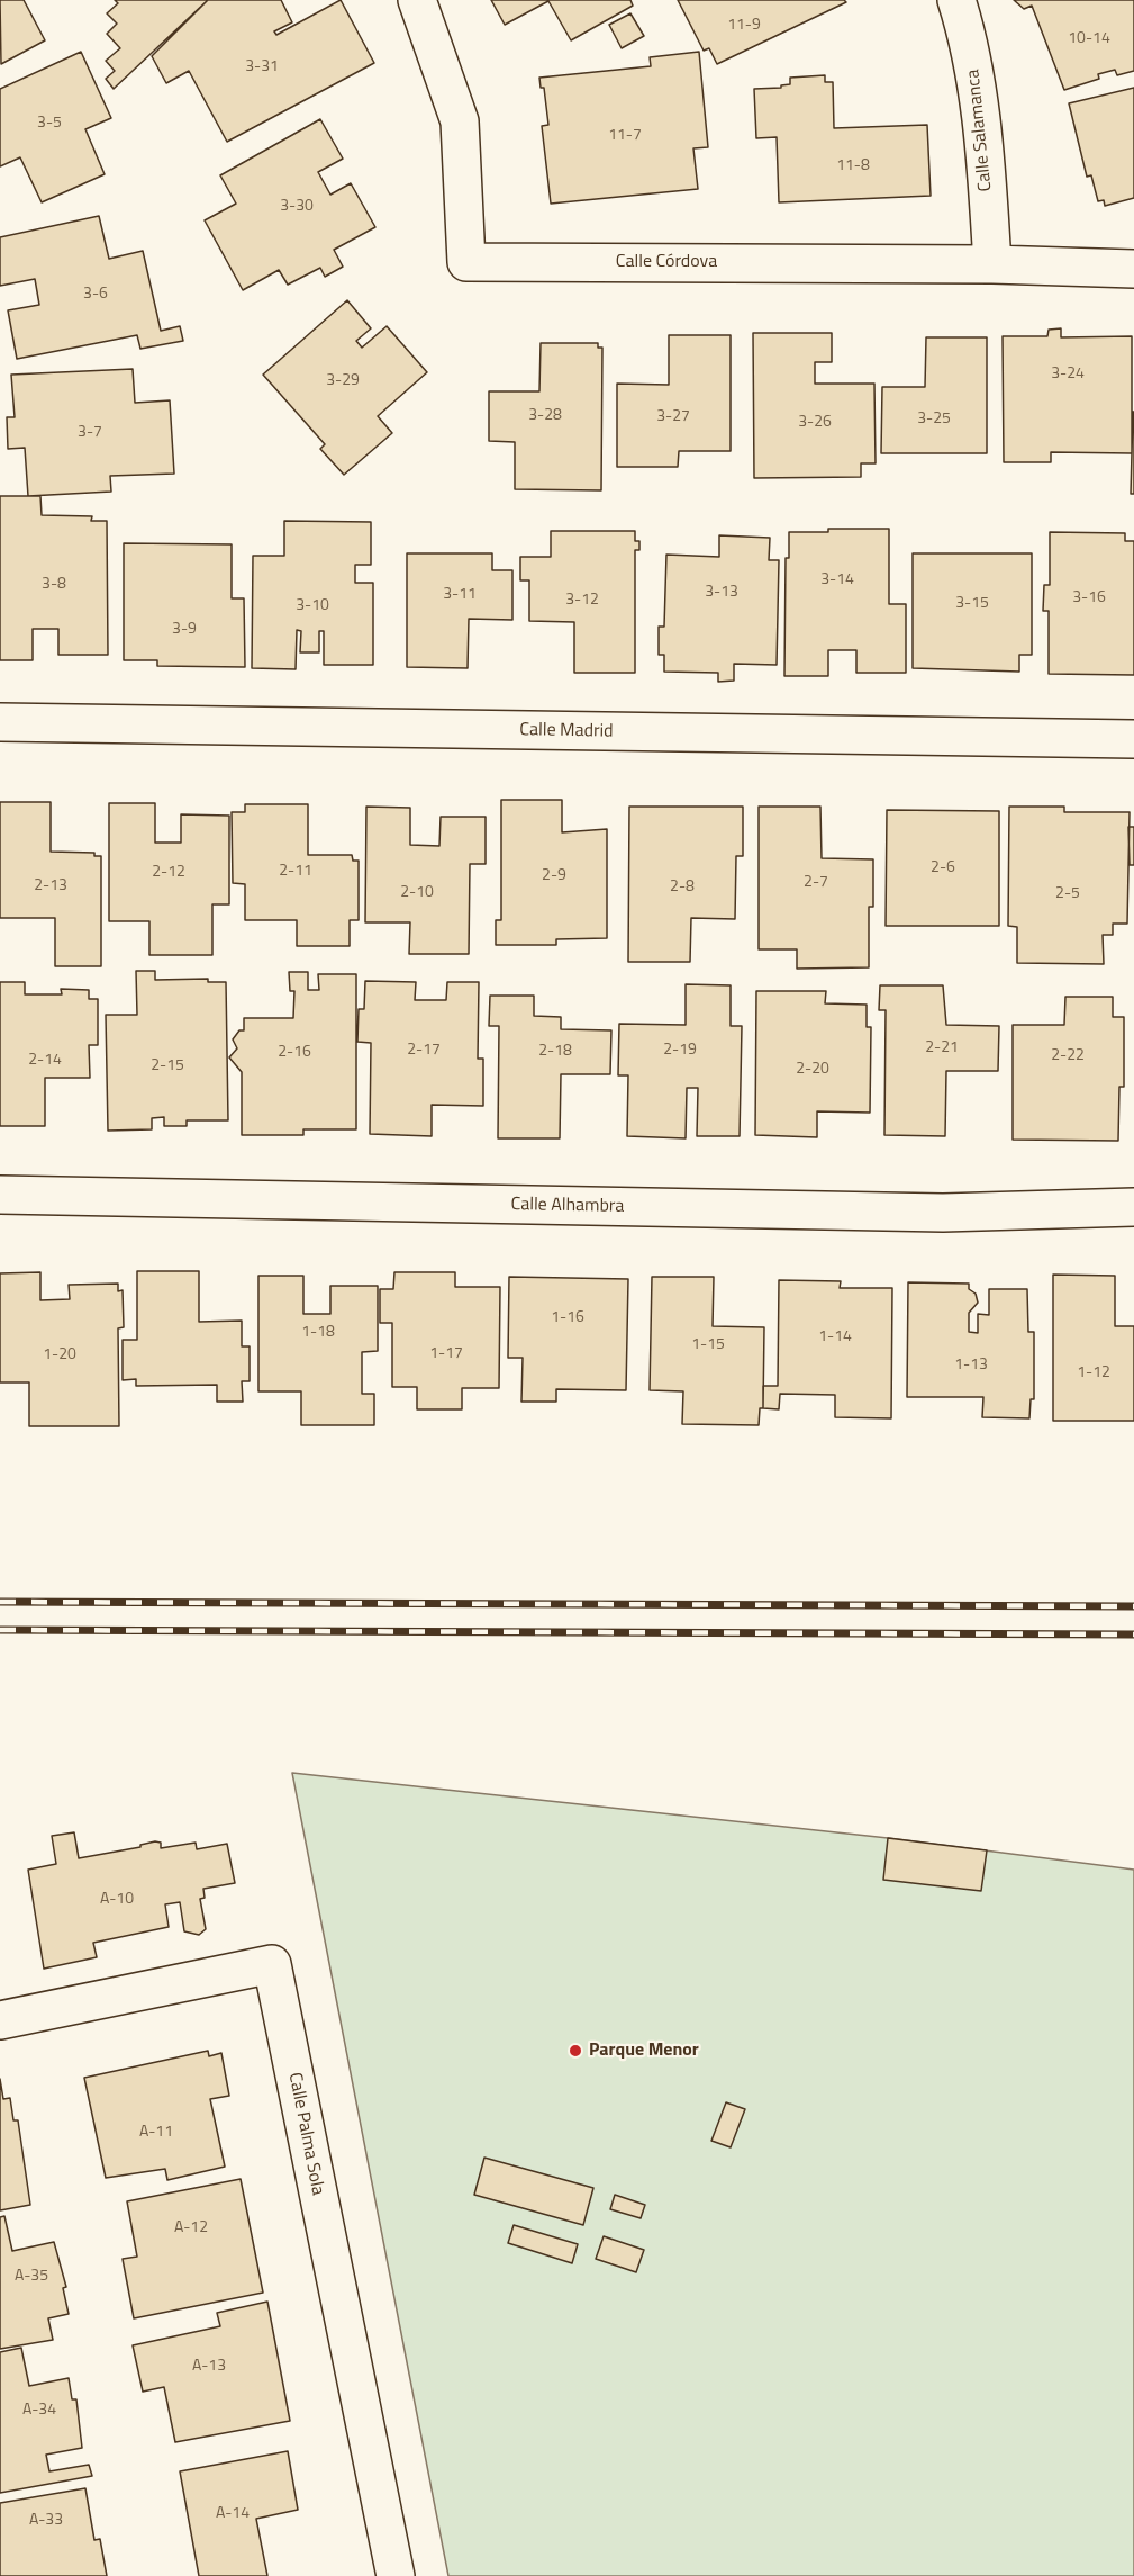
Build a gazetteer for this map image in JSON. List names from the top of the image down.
{
  "streets": {
    "street": [
      "Calle Salamanca",
      "Calle Córdova",
      "Calle Madrid",
      "Calle Alhambra",
      "Calle Palma Sola"
    ]
  },
  "crossings": [
    ["Calle Salamanca", "Calle Córdova"]
  ],
  "places": ["Parque Menor"],
  "house_numbers": [
    "11-9",
    "10-14",
    "3-31",
    "3-5",
    "11-7",
    "11-8",
    "3-30",
    "3-6",
    "3-24",
    "3-29",
    "3-28",
    "3-27",
    "3-25",
    "3-26",
    "3-7",
    "3-14",
    "3-8",
    "3-13",
    "3-11",
    "3-16",
    "3-12",
    "3-15",
    "3-10",
    "3-9",
    "2-6",
    "2-11",
    "2-12",
    "2-9",
    "2-7",
    "2-13",
    "2-8",
    "2-10",
    "2-5",
    "2-21",
    "2-17",
    "2-19",
    "2-18",
    "2-16",
    "2-22",
    "2-14",
    "2-15",
    "2-20",
    "1-16",
    "1-18",
    "1-14",
    "1-15",
    "1-17",
    "1-20",
    "1-13",
    "1-12",
    "A-10",
    "A-11",
    "A-12",
    "A-35",
    "A-13",
    "A-34",
    "A-14",
    "A-33"
  ]
}
